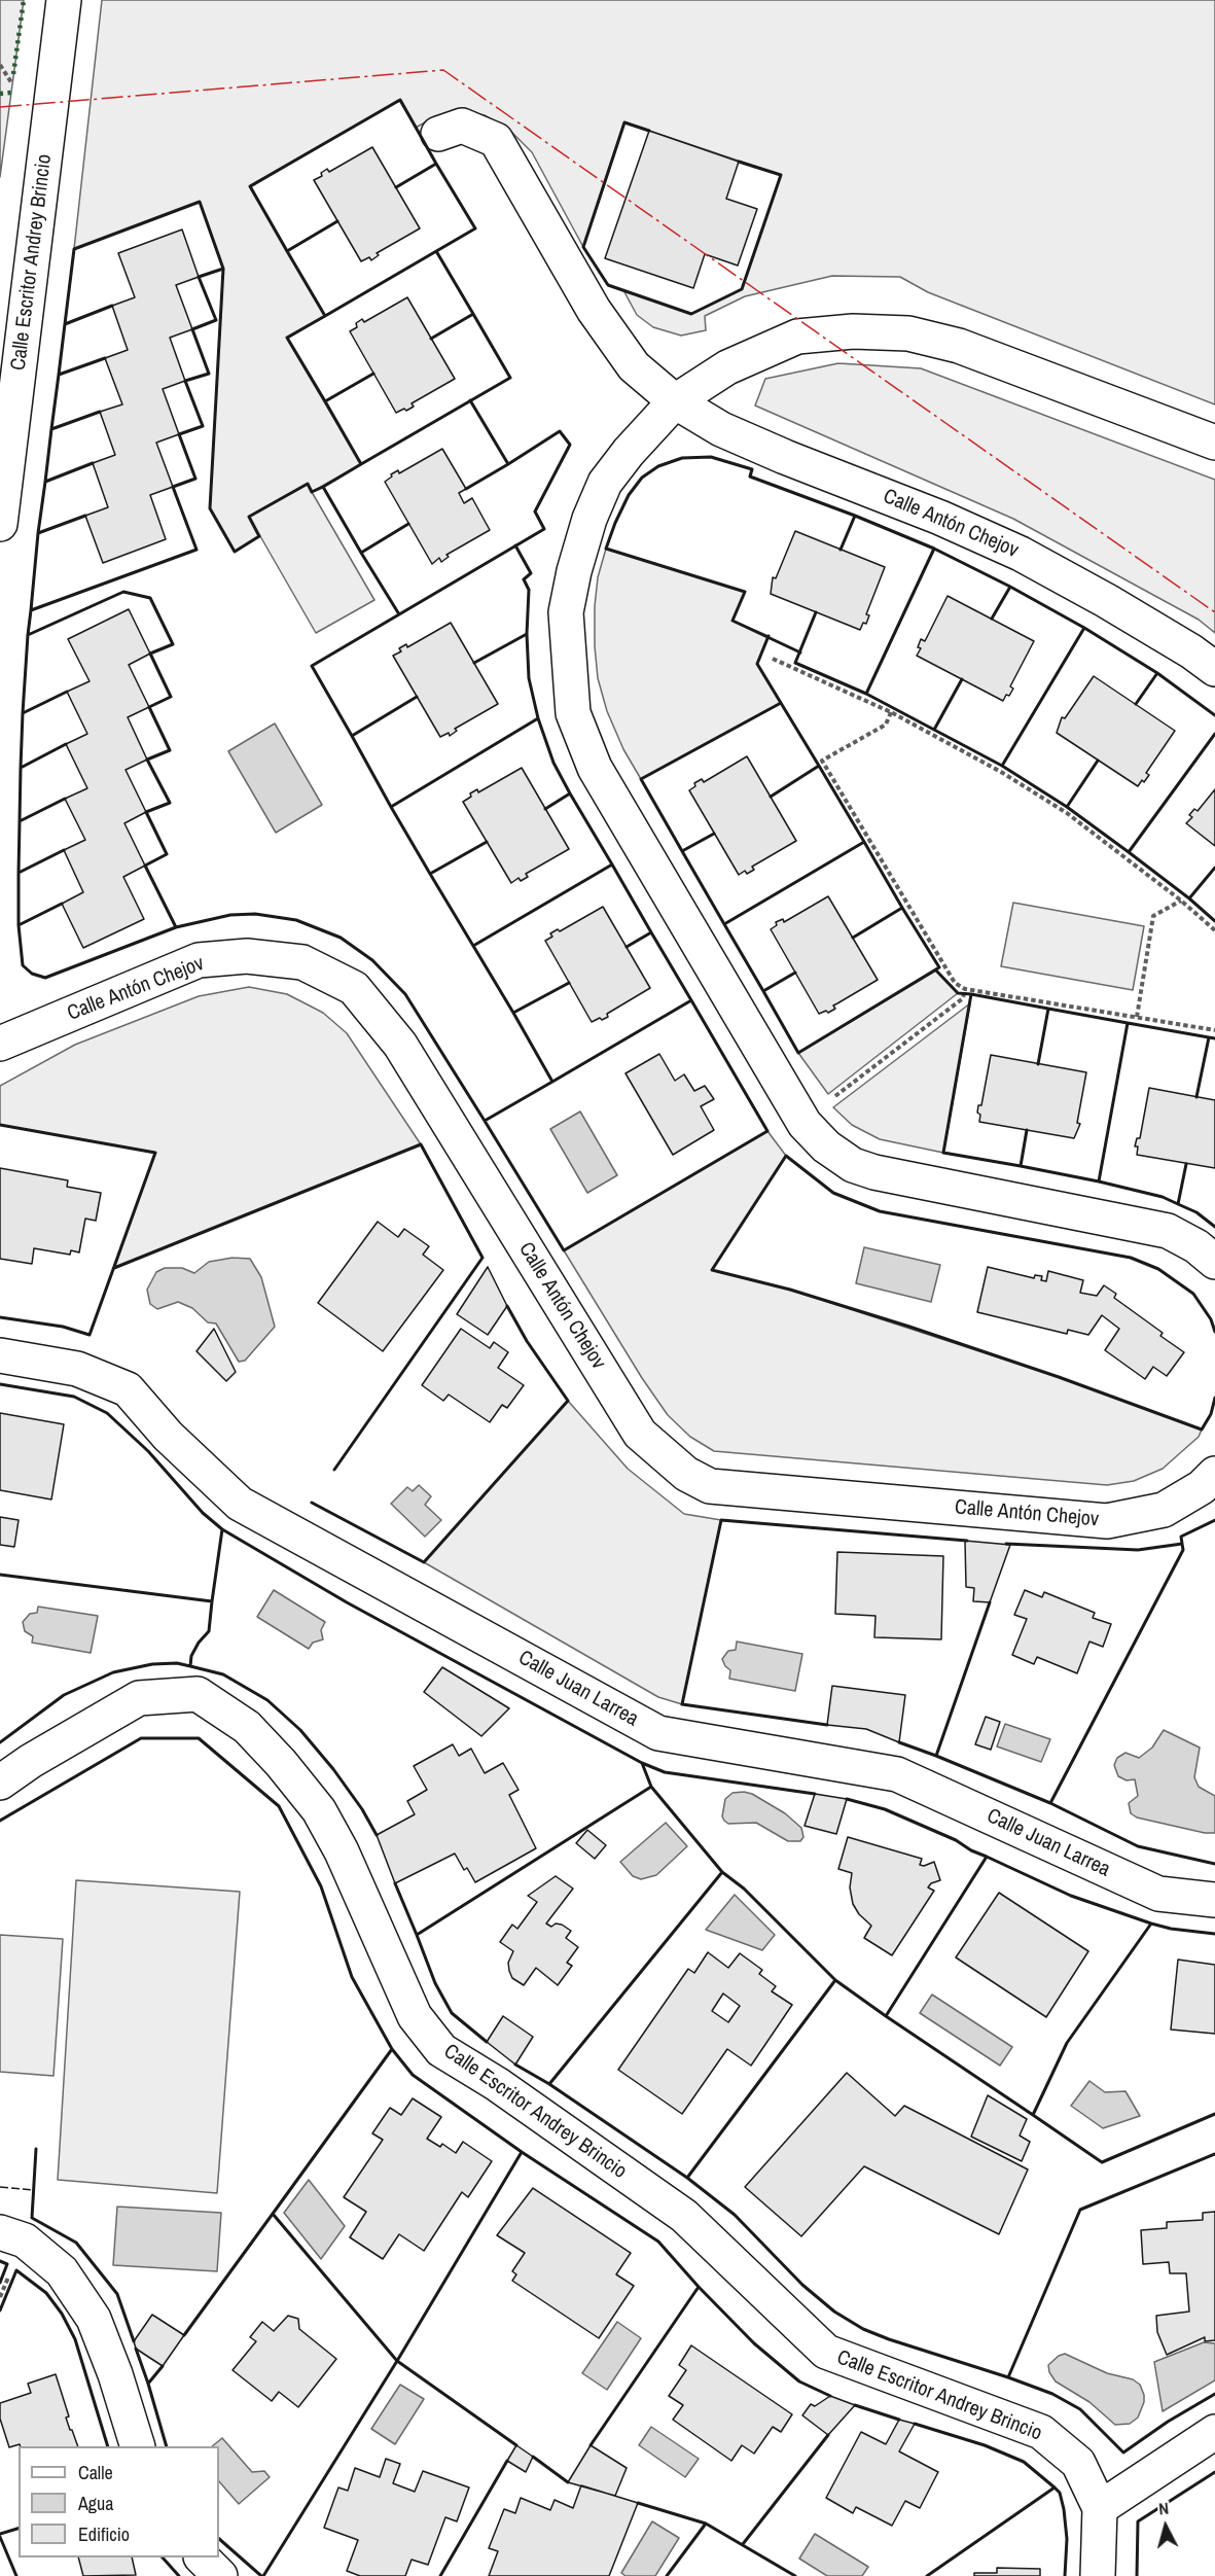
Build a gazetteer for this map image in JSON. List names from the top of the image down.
{
  "streets": {
    "street": ["Calle Escritor Andrey Brincio", "Calle Antón Chejov", "Calle Juan Larrea"]
  },
  "legend": ["Calle", "Agua", "Edificio"],
  "north": "top"
}
